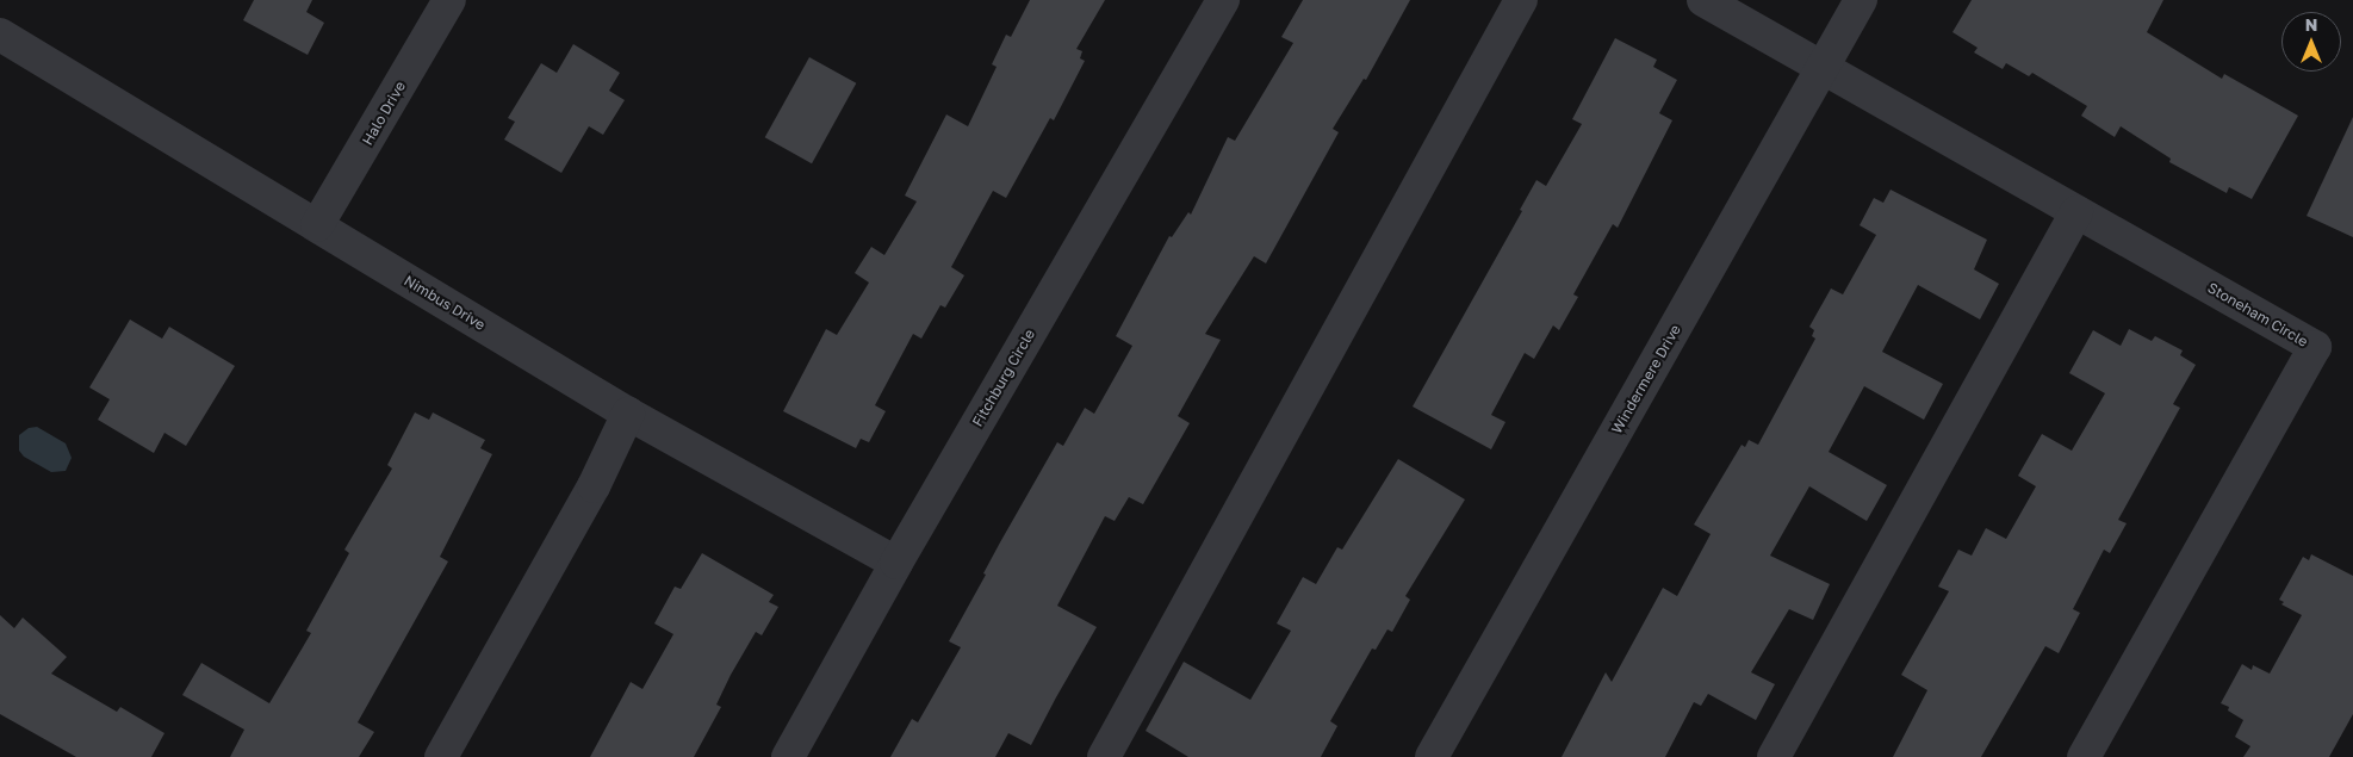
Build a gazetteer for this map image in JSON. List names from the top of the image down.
{
  "streets": {
    "street": [
      "Halo Drive",
      "Nimbus Drive",
      "Stoneham Circle",
      "Fitchburg Circle",
      "Windermere Drive"
    ]
  },
  "crossings": [
    ["Halo Drive", "Nimbus Drive"],
    ["Nimbus Drive", "Fitchburg Circle"],
    ["Stoneham Circle", "Windermere Drive"]
  ],
  "north": "top"
}
